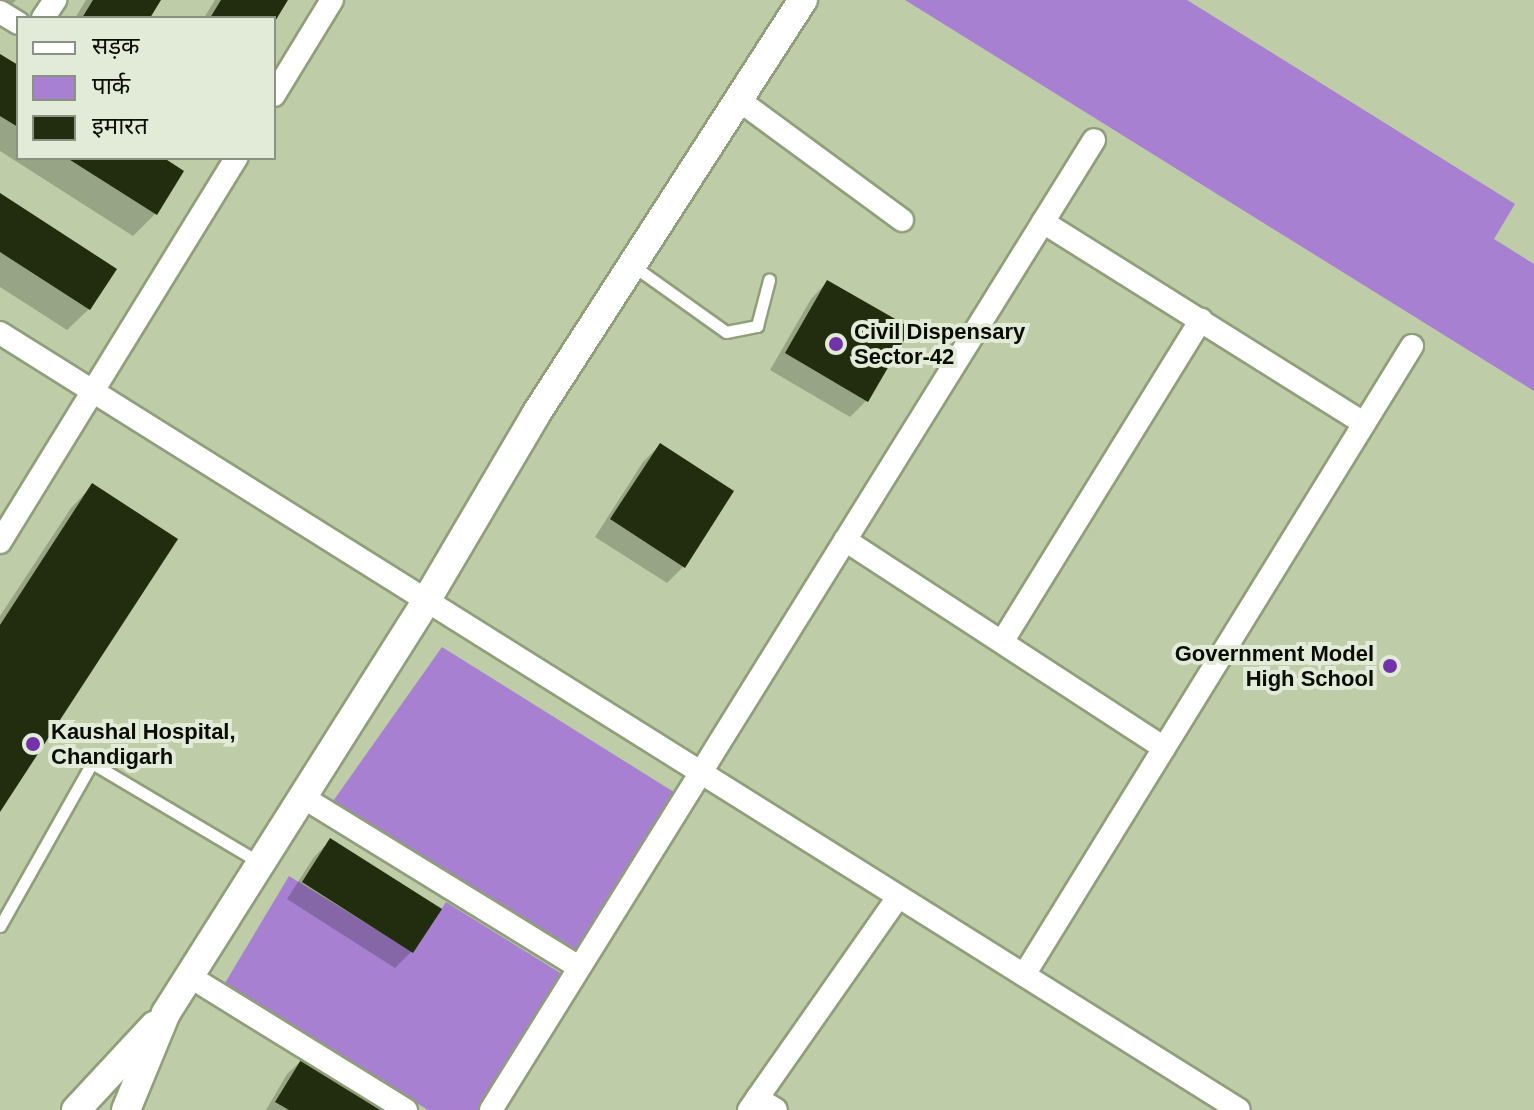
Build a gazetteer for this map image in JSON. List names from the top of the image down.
{
  "places": ["Civil Dispensary Sector-42", "Government Model High School", "Kaushal Hospital, Chandigarh"],
  "legend": ["सड़क", "पार्क", "इमारत"]
}
